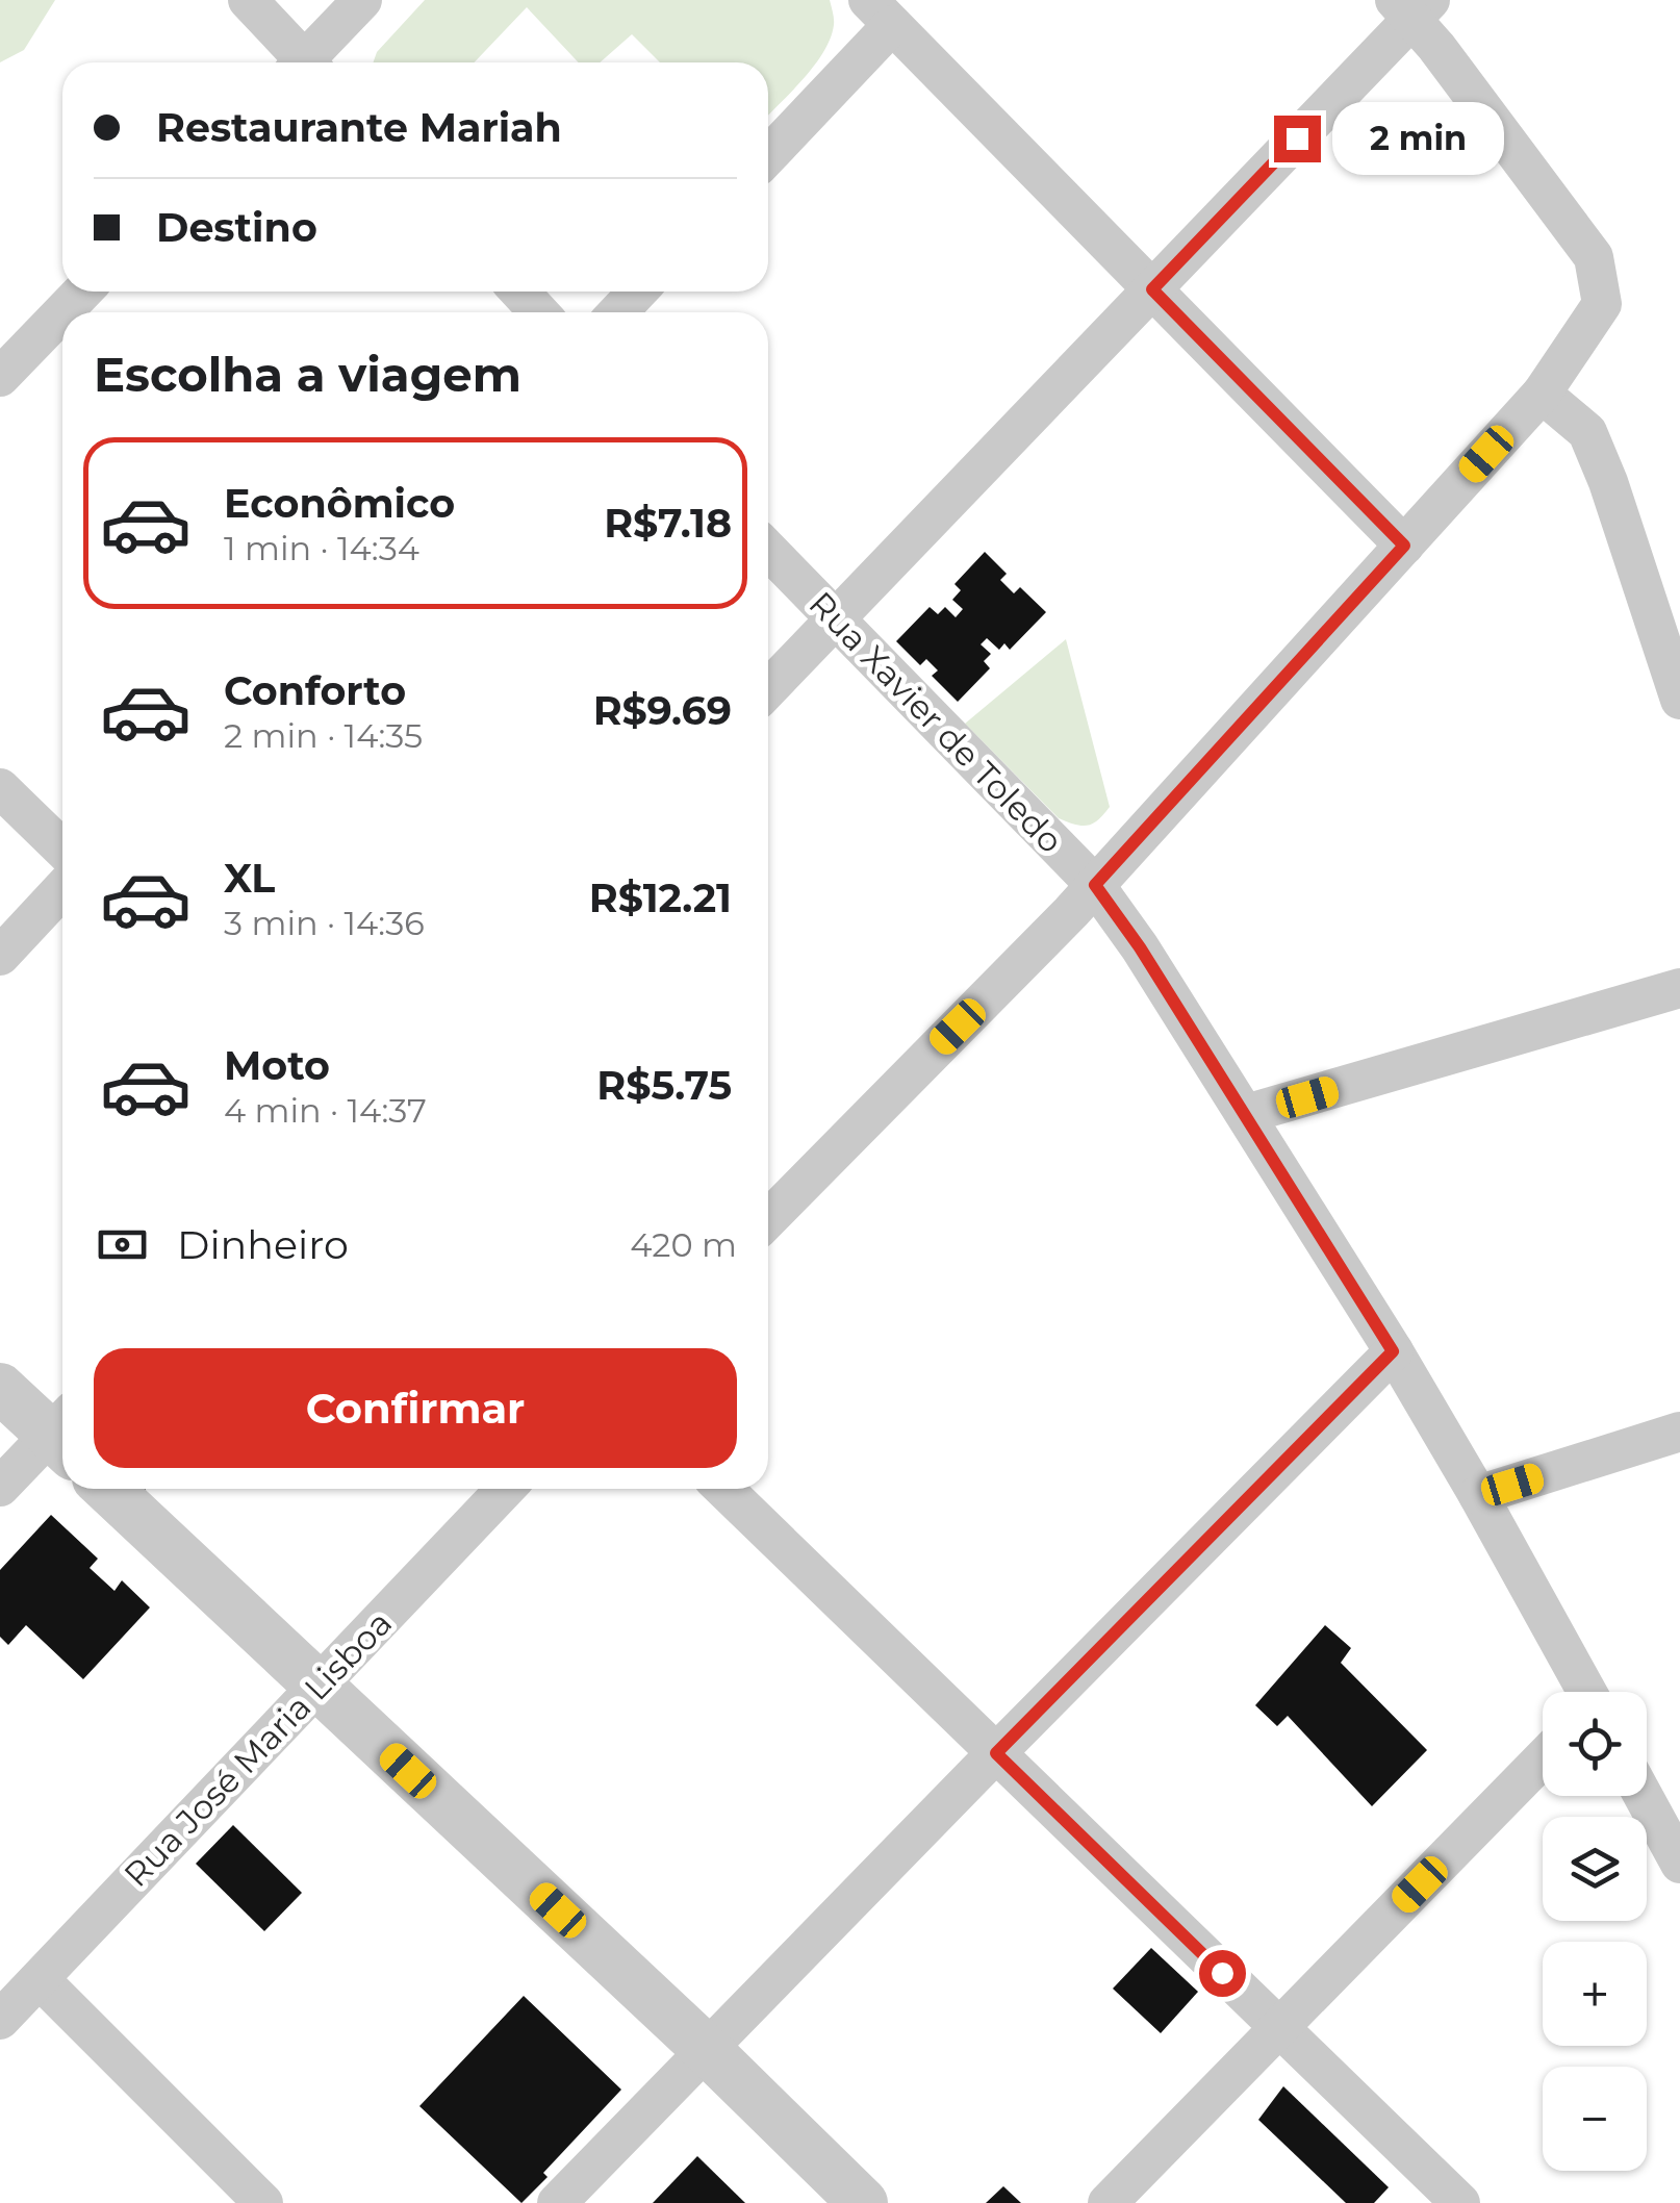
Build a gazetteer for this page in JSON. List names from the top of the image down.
{
  "streets": {
    "street": ["Rua Xavier de Toledo", "Rua José Maria Lisboa"]
  },
  "page": {
    "banner": ["Restaurante Mariah", "Destino"],
    "bubble": "2 min",
    "heading": "Escolha a viagem",
    "list": [
      {
        "name": "Econômico",
        "note": "1 min · 14:34",
        "value": "R$7.18"
      },
      {
        "name": "Conforto",
        "note": "2 min · 14:35",
        "value": "R$9.69"
      },
      {
        "name": "XL",
        "note": "3 min · 14:36",
        "value": "R$12.21"
      },
      {
        "name": "Moto",
        "note": "4 min · 14:37",
        "value": "R$5.75"
      }
    ],
    "pay": ["Dinheiro", "420 m"],
    "buttons": "Confirmar",
    "map_buttons": ["+", "−"]
  }
}
